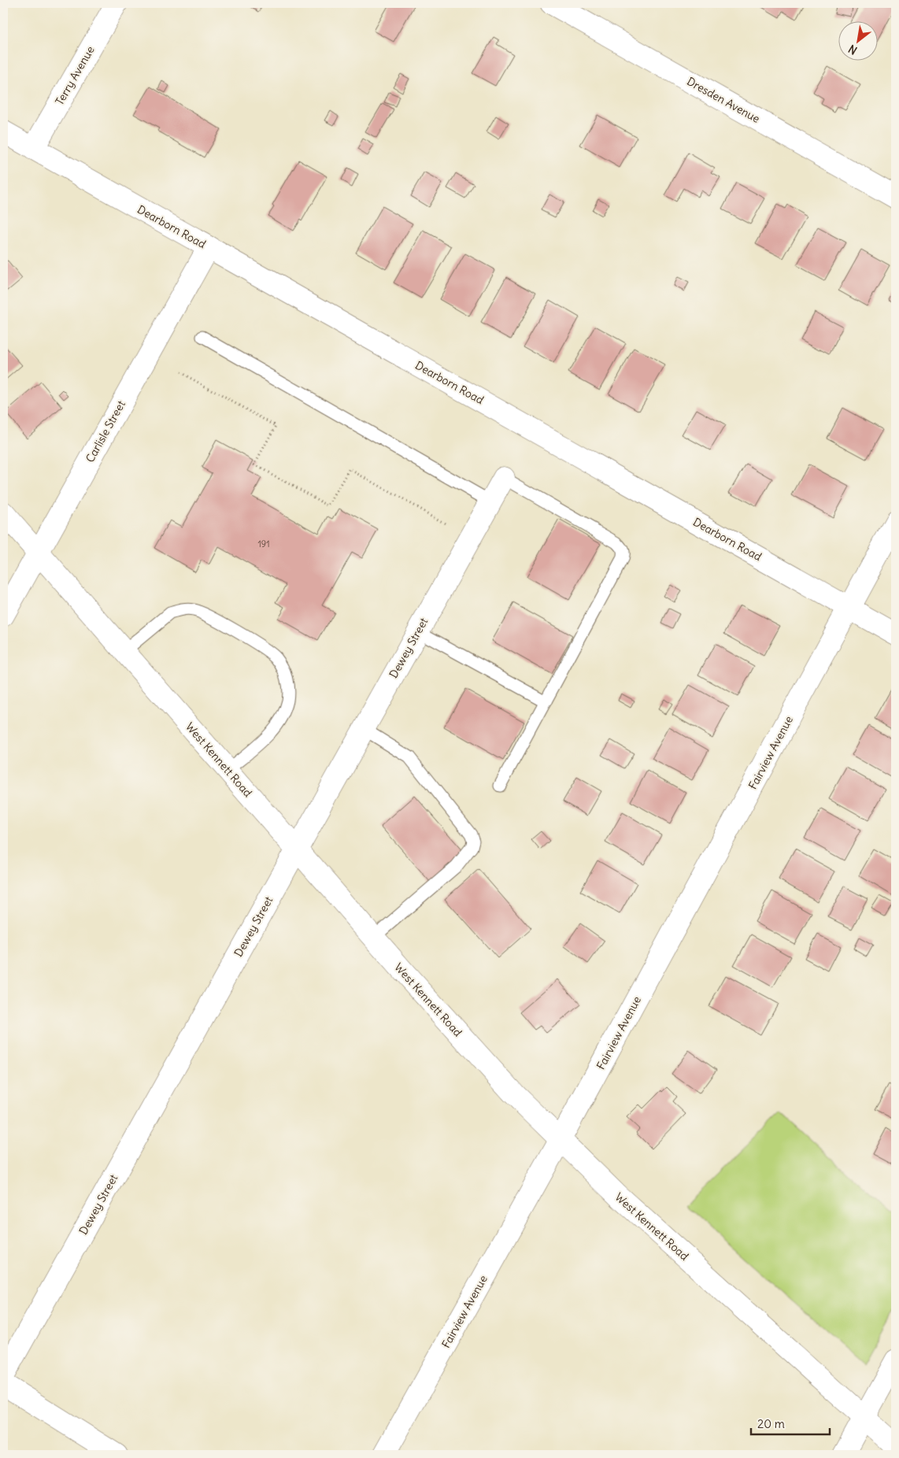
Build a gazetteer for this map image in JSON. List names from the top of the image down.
{
  "streets": {
    "street": [
      "Terry Avenue",
      "Dresden Avenue",
      "Dearborn Road",
      "Carlisle Street",
      "Dewey Street",
      "Fairview Avenue",
      "West Kennett Road"
    ]
  },
  "crossings": [
    ["Terry Avenue", "Dearborn Road"],
    ["Dearborn Road", "Carlisle Street"],
    ["Dearborn Road", "Fairview Avenue"],
    ["Carlisle Street", "West Kennett Road"],
    ["Dewey Street", "West Kennett Road"],
    ["Fairview Avenue", "West Kennett Road"]
  ],
  "house_numbers": ["191"],
  "scale_bar": "20 m",
  "north": "bottom left"
}
